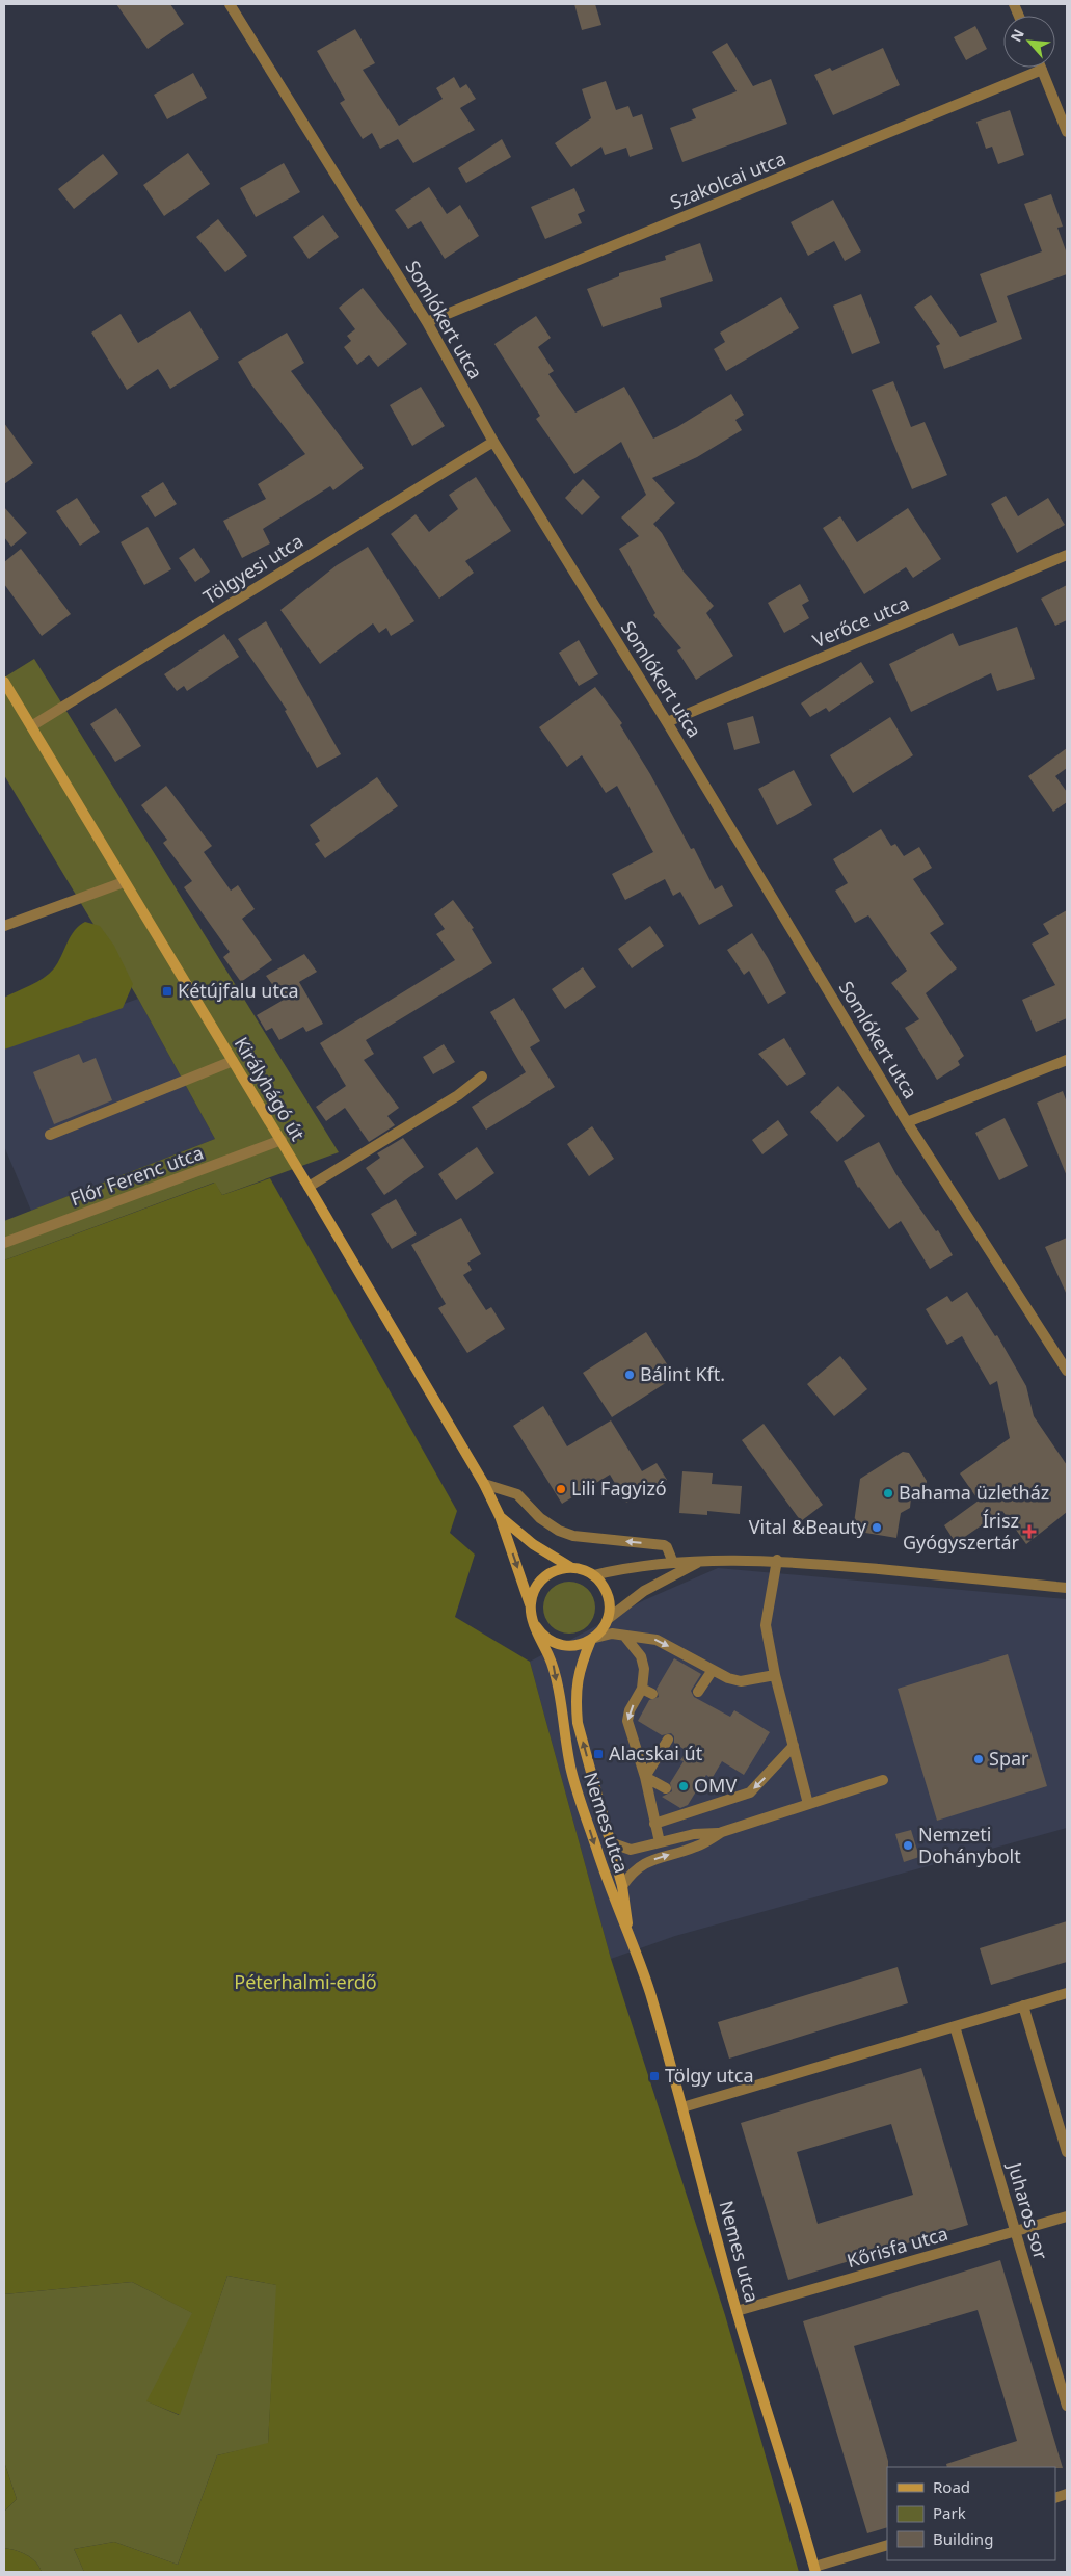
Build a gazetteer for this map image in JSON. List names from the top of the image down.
{
  "streets": {
    "street": [
      "Szakolcai utca",
      "Somlókert utca",
      "Tölgyesi utca",
      "Verőce utca",
      "Királyhágó út",
      "Flór Ferenc utca",
      "Nemes utca",
      "Juharos sor",
      "Kőrisfa utca"
    ]
  },
  "crossings": [
    ["Szakolcai utca", "Somlókert utca"],
    ["Somlókert utca", "Tölgyesi utca"],
    ["Somlókert utca", "Verőce utca"],
    ["Tölgyesi utca", "Királyhágó út"],
    ["Királyhágó út", "Flór Ferenc utca"],
    ["Királyhágó út", "Nemes utca"],
    ["Nemes utca", "Kőrisfa utca"],
    ["Juharos sor", "Kőrisfa utca"]
  ],
  "parks": ["Péterhalmi-erdő"],
  "places": {
    "transit": ["Kétújfalu utca", "Alacskai út", "Tölgy utca"],
    "other": [
      "Bálint Kft.",
      "Lili Fagyizó",
      "Bahama üzletház",
      "Vital &Beauty",
      "Spar",
      "OMV",
      "Nemzeti Dohánybolt"
    ],
    "health": ["Írisz Gyógyszertár"]
  },
  "legend": ["Road", "Park", "Building"],
  "north": "top left"
}
